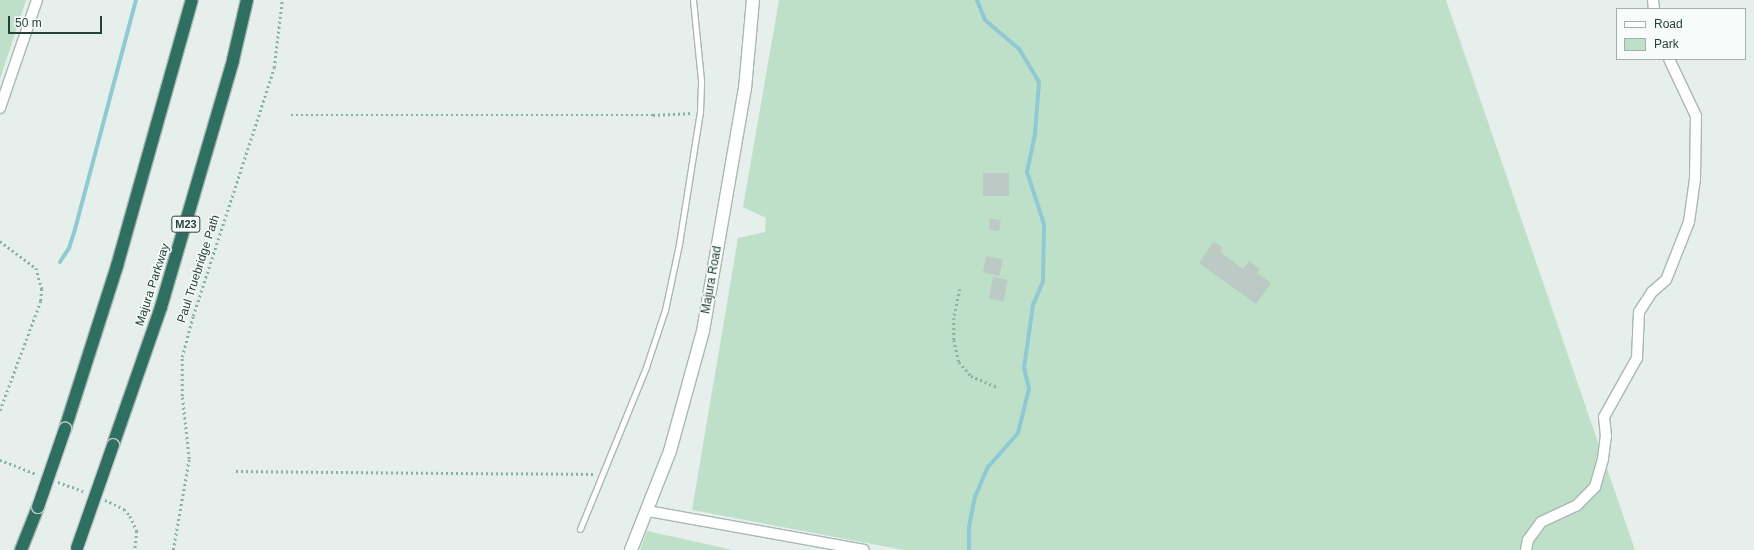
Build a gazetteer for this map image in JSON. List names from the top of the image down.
{
  "streets": {
    "highway": ["M23", "Majura Parkway"],
    "street": ["Majura Road"],
    "path": ["Paul Truebridge Path"]
  },
  "legend": ["Road", "Park"],
  "scale_bar": "50 m"
}
